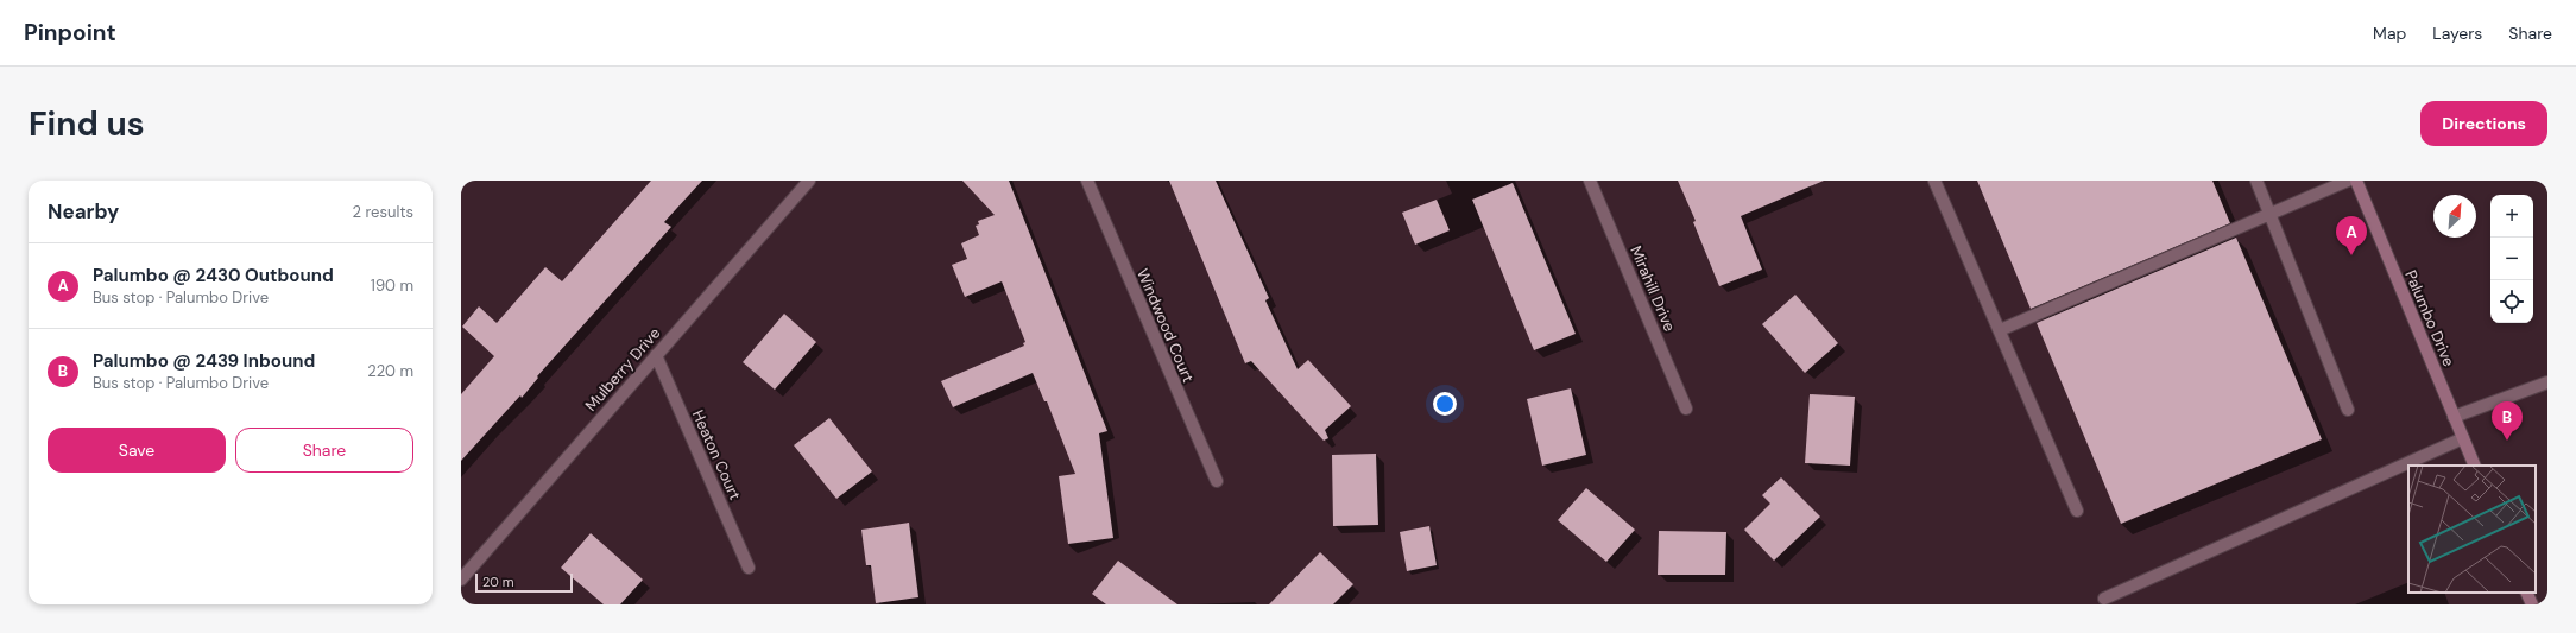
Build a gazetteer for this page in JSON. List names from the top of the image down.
{
  "streets": {
    "street": [
      "Mirahill Drive",
      "Palumbo Drive",
      "Windwood Court",
      "Mulberry Drive",
      "Heaton Court"
    ]
  },
  "crossings": [
    ["Mulberry Drive", "Heaton Court"]
  ],
  "scale_bar": "20 m",
  "north": "top right",
  "page": {
    "header": "Pinpoint",
    "nav": ["Map", "Layers", "Share"],
    "buttons": [
      "Directions",
      ["Save", "Share"]
    ],
    "title": "Find us",
    "heading": ["Nearby", "2 results"],
    "map_buttons": ["+", "−"],
    "pins": ["A", "B"],
    "list": [
      {
        "mark": "A",
        "name": "Palumbo @ 2430 Outbound",
        "note": "Bus stop · Palumbo Drive",
        "value": "190 m"
      },
      {
        "mark": "B",
        "name": "Palumbo @ 2439 Inbound",
        "note": "Bus stop · Palumbo Drive",
        "value": "220 m"
      }
    ],
    "scale": "20 m"
  }
}
